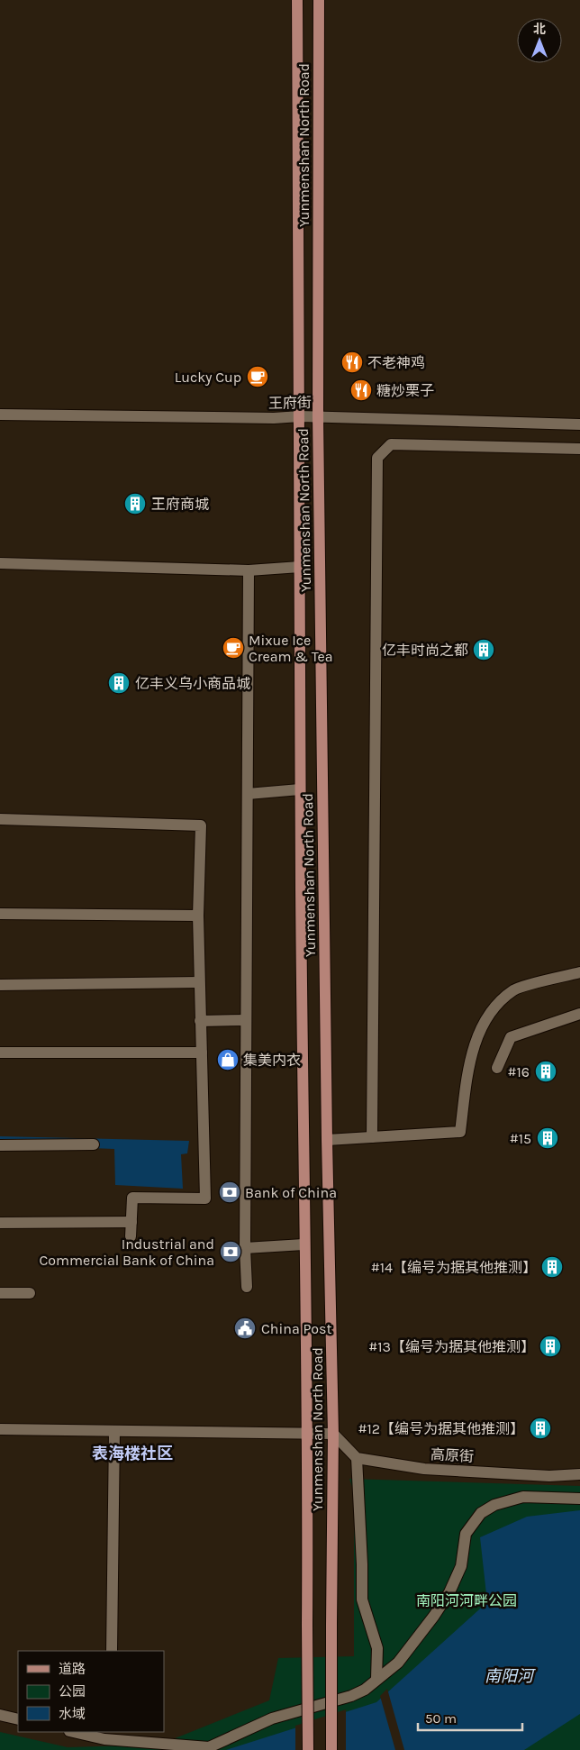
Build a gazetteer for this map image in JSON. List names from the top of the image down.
{
  "streets": {
    "main road": ["Yunmenshan North Road"],
    "street": ["王府街", "高原街"]
  },
  "crossings": [
    ["Yunmenshan North Road", "王府街"]
  ],
  "districts": ["表海楼社区"],
  "water": ["南阳河"],
  "parks": ["南阳河河畔公园"],
  "places": {
    "restaurant": ["不老神鸡", "糖炒栗子"],
    "cafe": ["Lucky Cup", "Mixue Ice Cream & Tea"],
    "building": [
      "王府商城",
      "亿丰时尚之都",
      "亿丰义乌小商品城",
      "#16",
      "#15",
      "#14【编号为据其他推测】",
      "#13【编号为据其他推测】",
      "#12【编号为据其他推测】"
    ],
    "shop": ["集美内衣"],
    "bank": ["Bank of China", "Industrial and Commercial Bank of China"],
    "public building": ["China Post"]
  },
  "legend": ["道路", "公园", "水域"],
  "scale_bar": "50 m",
  "north": "top"
}
